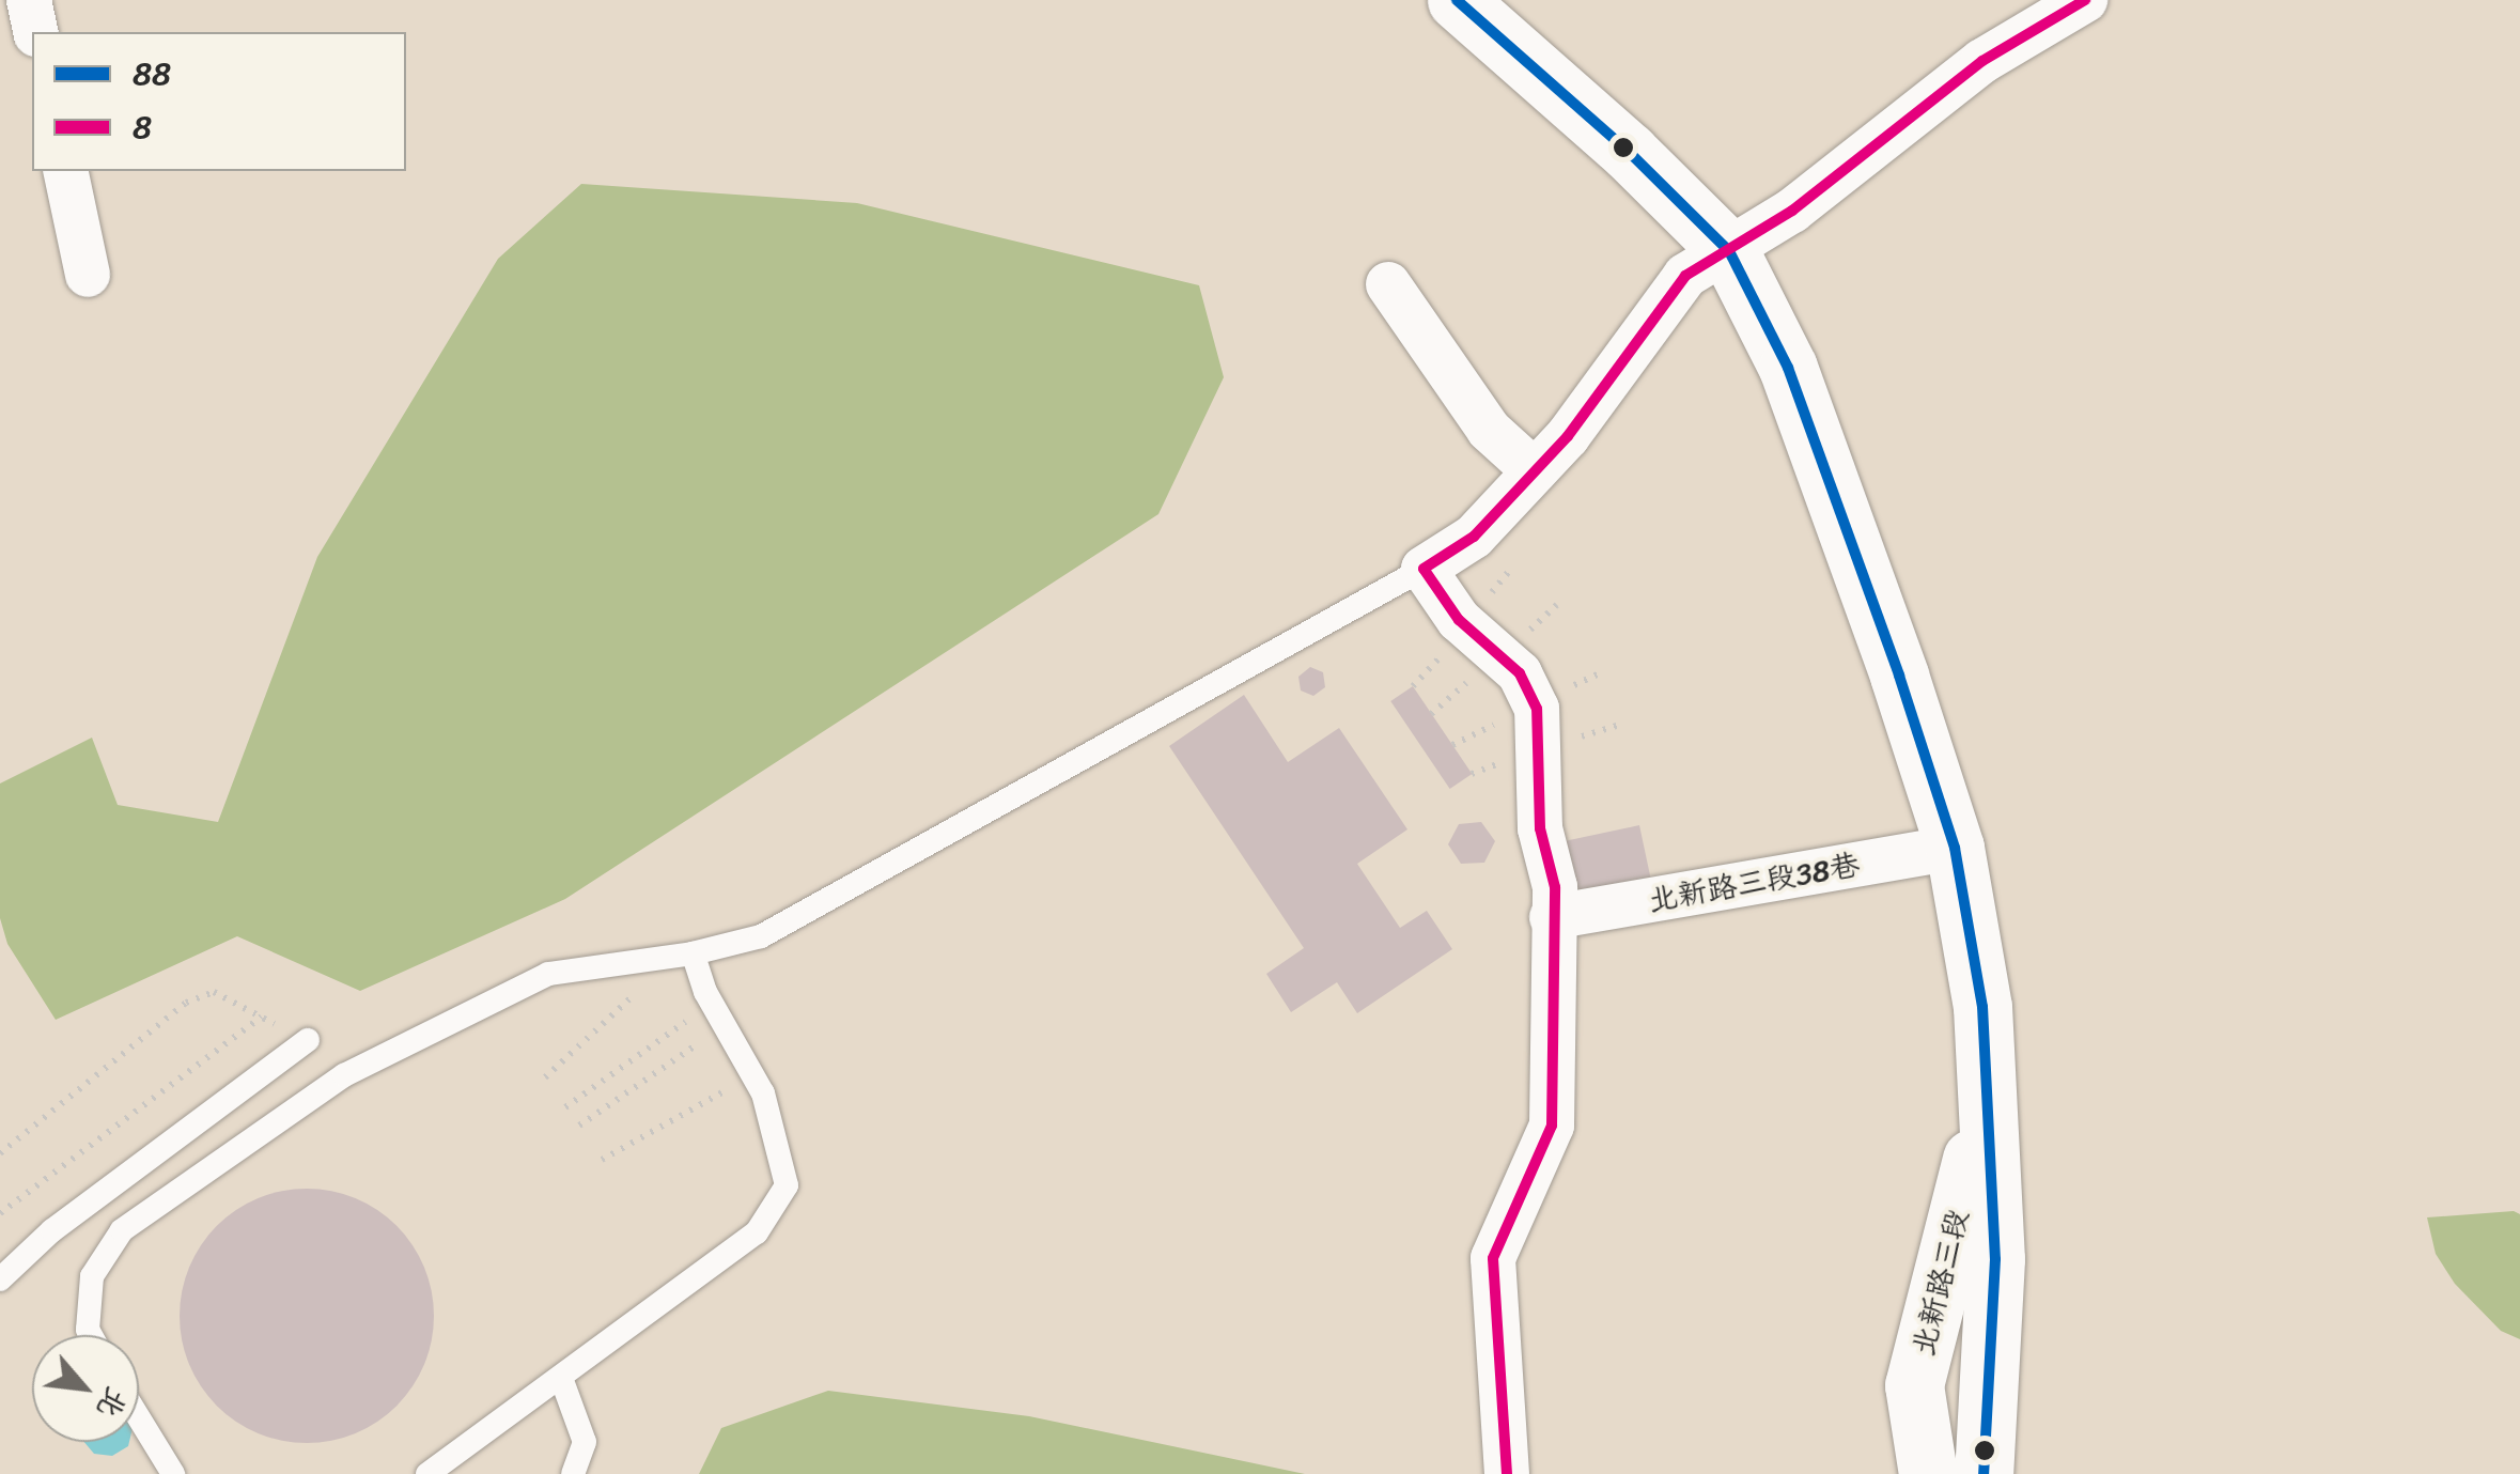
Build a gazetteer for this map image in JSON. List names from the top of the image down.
{
  "streets": {
    "main road": ["北新路三段"],
    "street": ["北新路三段38巷"]
  },
  "crossings": [
    ["北新路三段38巷", "北新路三段"]
  ],
  "lines": ["transit line 88", "transit line 8"],
  "legend": ["88", "8"],
  "north": "bottom right"
}
